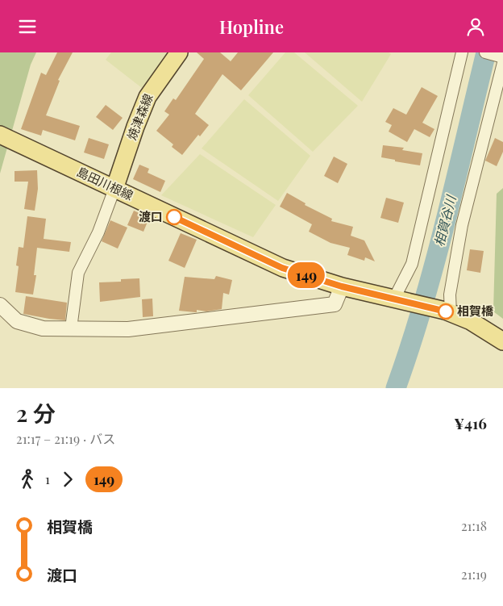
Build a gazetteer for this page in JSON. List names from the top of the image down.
{
  "streets": {
    "main road": ["焼津森線", "島田川根線"]
  },
  "crossings": [
    ["焼津森線", "島田川根線"]
  ],
  "water": ["相賀谷川"],
  "places": ["渡口", "相賀橋"],
  "lines": ["bus line 149"],
  "page": {
    "header": "Hopline",
    "on_map": "149",
    "heading": ["2 分", "21:17 – 21:19 · バス", "¥416"],
    "legs": ["1", "149"],
    "list": [
      {
        "name": "相賀橋",
        "value": "21:18"
      },
      {
        "name": "渡口",
        "value": "21:19"
      }
    ]
  }
}
